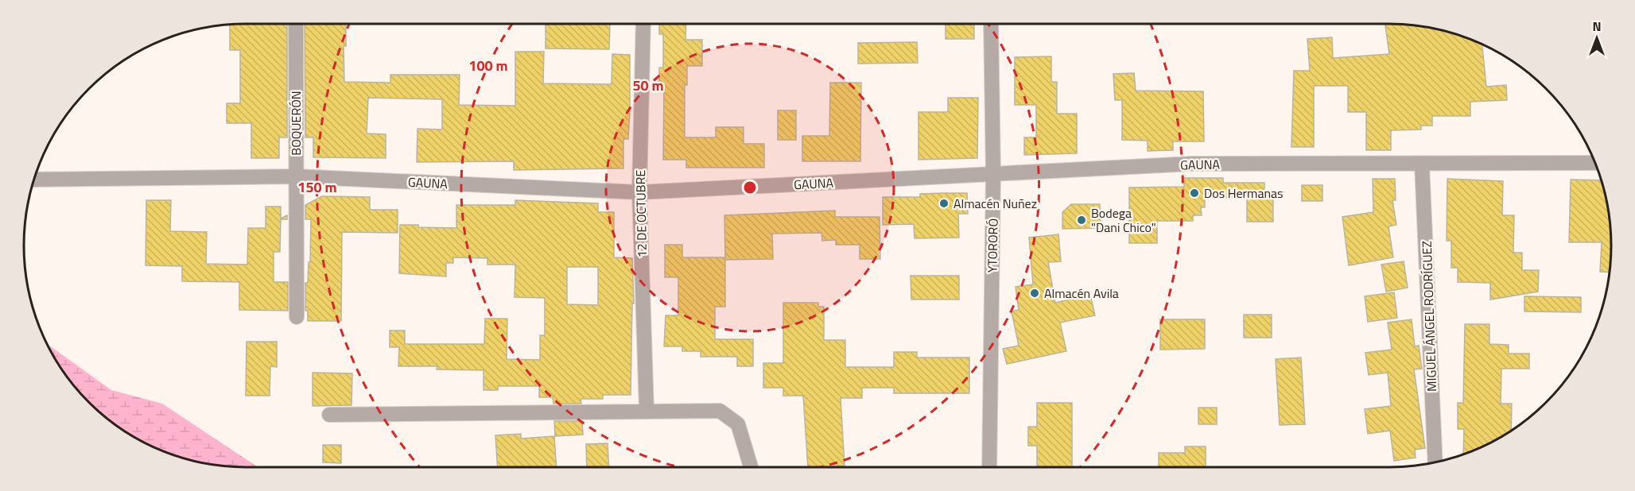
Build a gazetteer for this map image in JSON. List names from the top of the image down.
{
  "streets": {
    "street": [
      "BOQUERÓN",
      "GAUNA",
      "12 DE OCTUBRE",
      "YTORORÓ",
      "MIGUEL ÁNGEL RODRÍGUEZ"
    ]
  },
  "crossings": [
    ["BOQUERÓN", "GAUNA"],
    ["GAUNA", "12 DE OCTUBRE"],
    ["GAUNA", "YTORORÓ"],
    ["GAUNA", "MIGUEL ÁNGEL RODRÍGUEZ"]
  ],
  "places": [
    "Dos Hermanas",
    "Almacén Nuñez",
    "Bodega \"Dani Chico\"",
    "Almacén Avila"
  ],
  "north": "top",
  "rings": ["100 m", "50 m", "150 m"]
}
